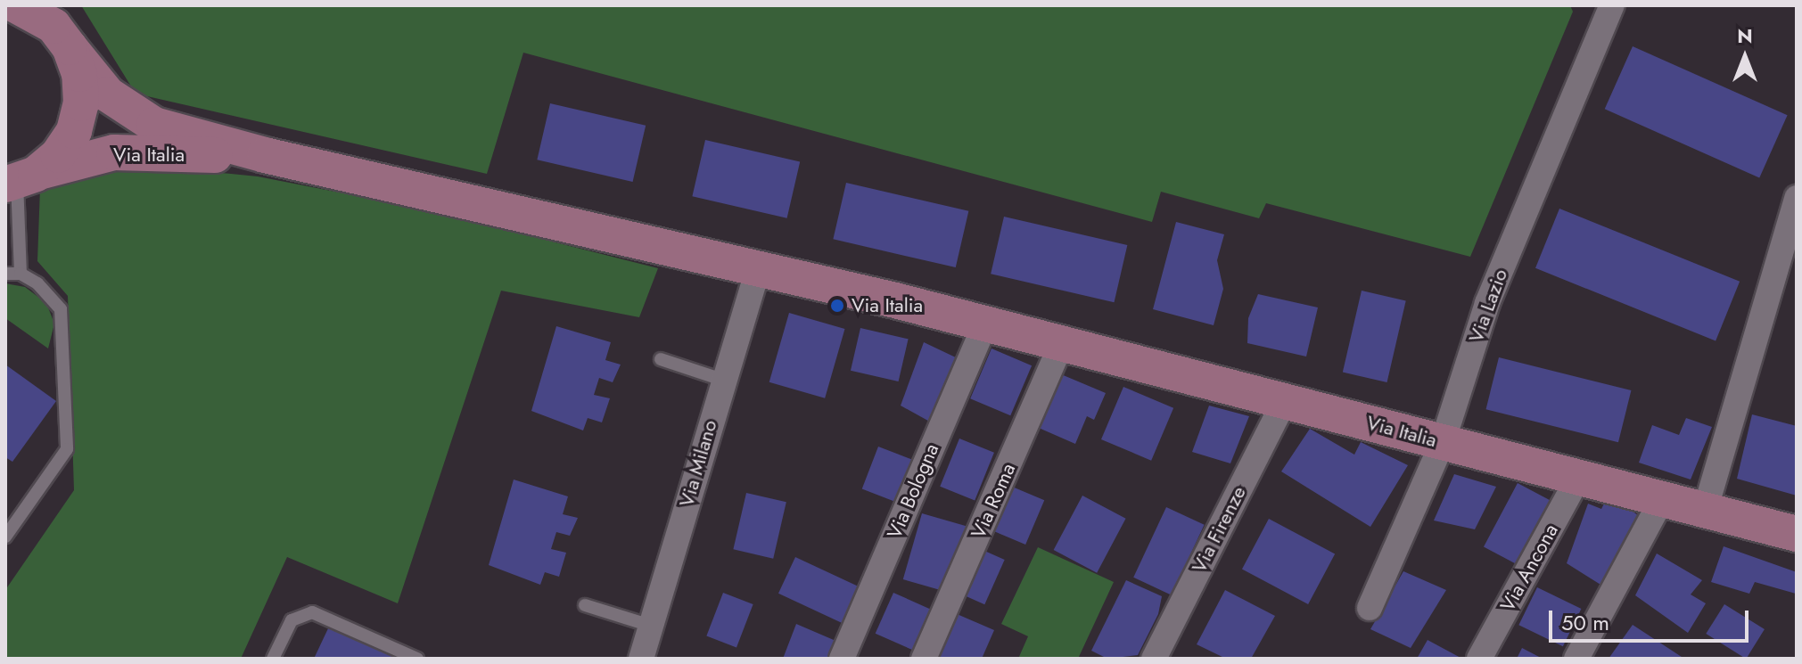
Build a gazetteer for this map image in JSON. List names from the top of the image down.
{
  "streets": {
    "main road": ["Via Italia"],
    "street": [
      "Via Lazio",
      "Via Milano",
      "Via Bologna",
      "Via Roma",
      "Via Firenze",
      "Via Ancona"
    ]
  },
  "crossings": [
    ["Via Italia", "Via Lazio"],
    ["Via Italia", "Via Milano"],
    ["Via Italia", "Via Bologna"],
    ["Via Italia", "Via Roma"],
    ["Via Italia", "Via Firenze"],
    ["Via Italia", "Via Ancona"]
  ],
  "places": ["Via Italia"],
  "scale_bar": "50 m",
  "north": "top"
}
